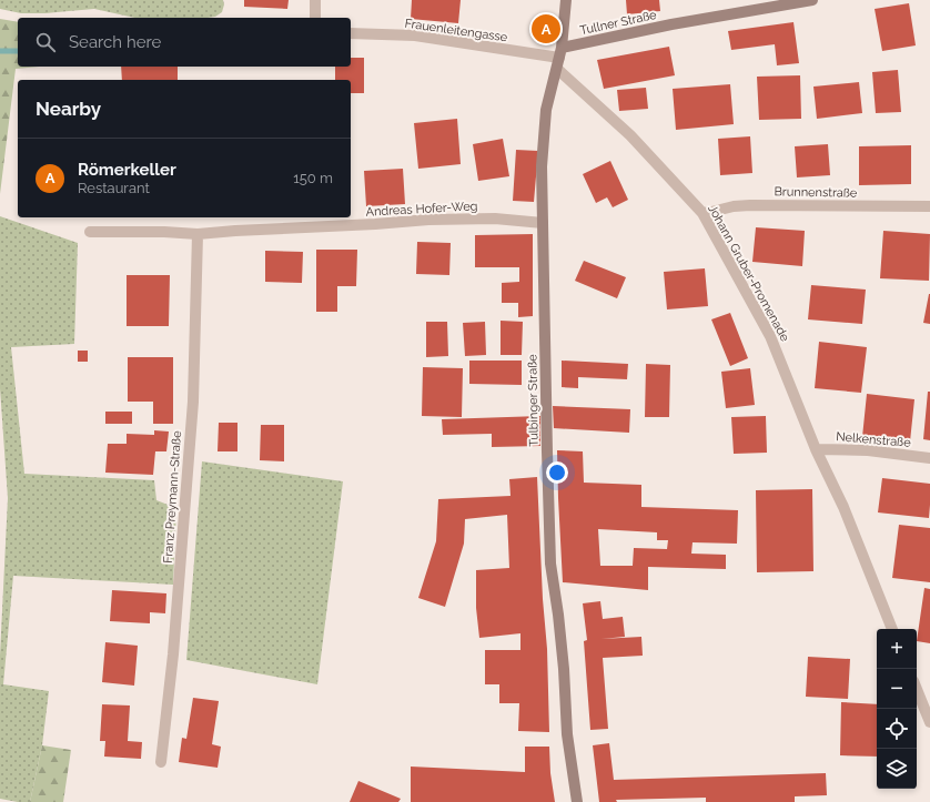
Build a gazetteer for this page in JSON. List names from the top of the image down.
{
  "streets": {
    "main road": ["Tullner Straße", "Tulbinger Straße"],
    "street": [
      "Frauenleitengasse",
      "Brunnenstraße",
      "Andreas Hofer-Weg",
      "Johann Gruber-Promenade",
      "Nelkenstraße",
      "Franz Preymann-Straße"
    ]
  },
  "crossings": [
    ["Tullner Straße", "Frauenleitengasse"],
    ["Tullner Straße", "Johann Gruber-Promenade"],
    ["Tullner Straße", "Tulbinger Straße"],
    ["Frauenleitengasse", "Johann Gruber-Promenade"],
    ["Frauenleitengasse", "Tulbinger Straße"],
    ["Brunnenstraße", "Johann Gruber-Promenade"],
    ["Andreas Hofer-Weg", "Tulbinger Straße"],
    ["Andreas Hofer-Weg", "Franz Preymann-Straße"],
    ["Johann Gruber-Promenade", "Tulbinger Straße"],
    ["Johann Gruber-Promenade", "Nelkenstraße"]
  ],
  "page": {
    "pins": "A",
    "search": "Search here",
    "heading": "Nearby",
    "list": [
      {
        "mark": "A",
        "name": "Römerkeller",
        "note": "Restaurant",
        "value": "150 m"
      }
    ],
    "map_buttons": ["+", "−"]
  }
}
